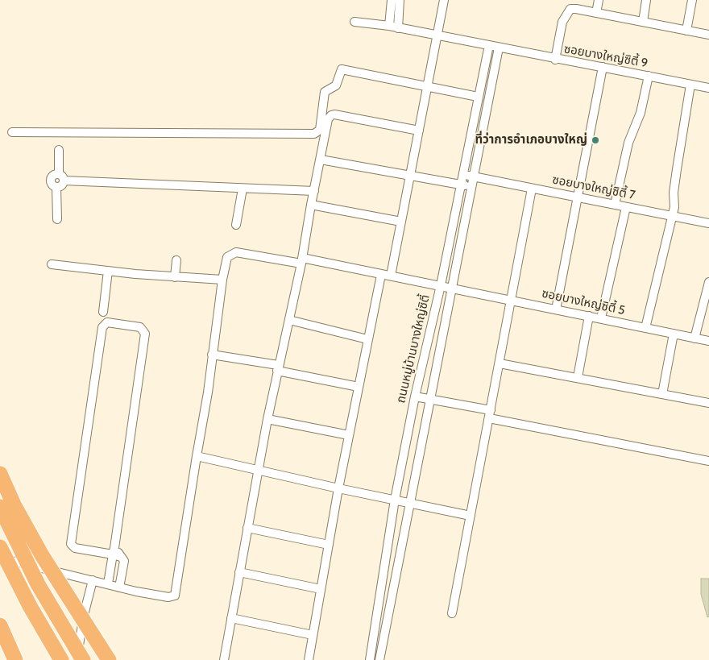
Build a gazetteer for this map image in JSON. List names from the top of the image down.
{
  "streets": {
    "street": [
      "ซอยบางใหญ่ซิตี้ 9",
      "ซอยบางใหญ่ซิตี้ 7",
      "ซอยบางใหญ่ซิตี้ 5",
      "ถนนหมู่บ้านบางใหญ่ซิตี้"
    ]
  },
  "crossings": [
    ["ซอยบางใหญ่ซิตี้ 9", "ถนนหมู่บ้านบางใหญ่ซิตี้"],
    ["ซอยบางใหญ่ซิตี้ 7", "ถนนหมู่บ้านบางใหญ่ซิตี้"],
    ["ซอยบางใหญ่ซิตี้ 5", "ถนนหมู่บ้านบางใหญ่ซิตี้"]
  ],
  "places": ["ที่ว่าการอำเภอบางใหญ่"]
}
